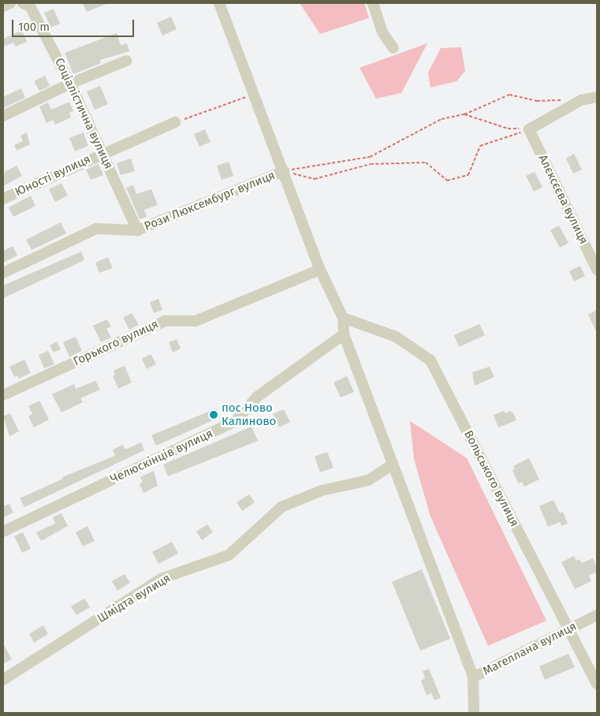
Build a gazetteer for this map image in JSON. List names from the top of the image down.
{
  "streets": {
    "street": [
      "Соціалістична вулиця",
      "Юності вулиця",
      "Алєксєєва вулиця",
      "Рози Люксембург вулиця",
      "Горького вулиця",
      "Челюскінців вулиця",
      "Вольського вулиця",
      "Шмідта вулиця",
      "Магеллана вулиця"
    ]
  },
  "crossings": [
    ["Соціалістична вулиця", "Юності вулиця"],
    ["Соціалістична вулиця", "Рози Люксембург вулиця"],
    ["Вольського вулиця", "Магеллана вулиця"]
  ],
  "places": ["пос Ново Калиново"],
  "scale_bar": "100 m"
}
